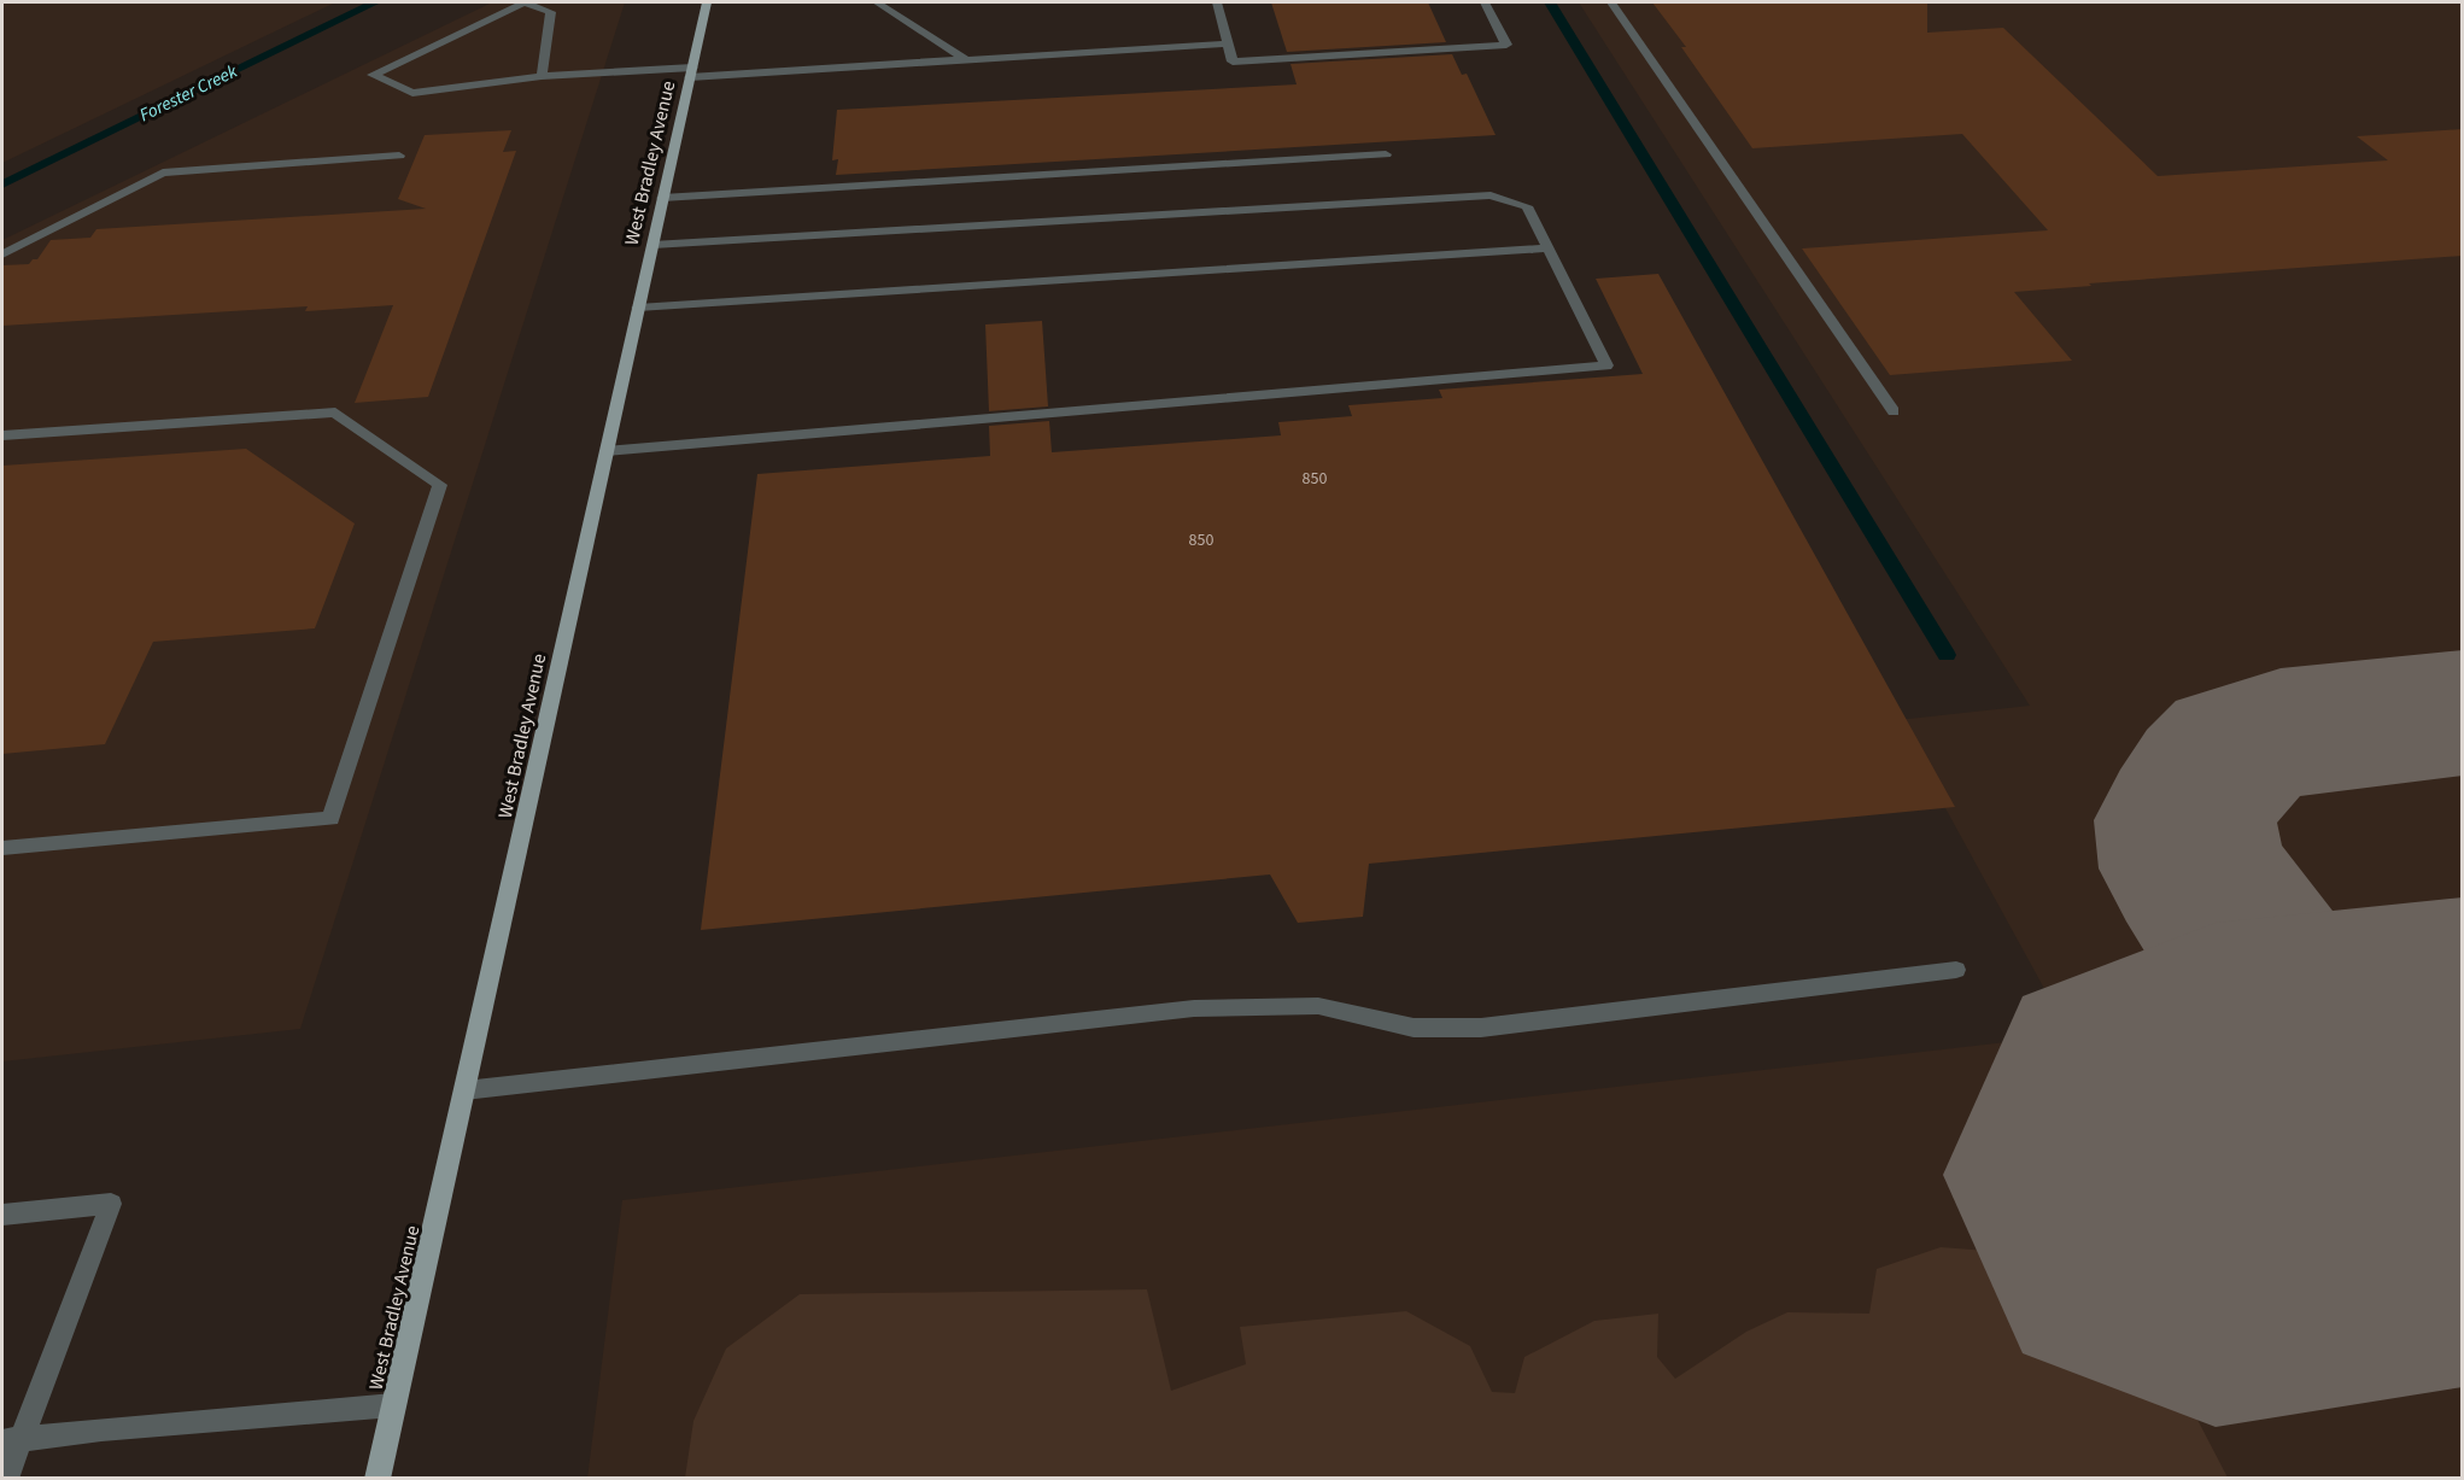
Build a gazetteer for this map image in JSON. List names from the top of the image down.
{
  "streets": {
    "main road": ["West Bradley Avenue"]
  },
  "water": ["Forester Creek"],
  "house_numbers": ["850", "850"]
}
